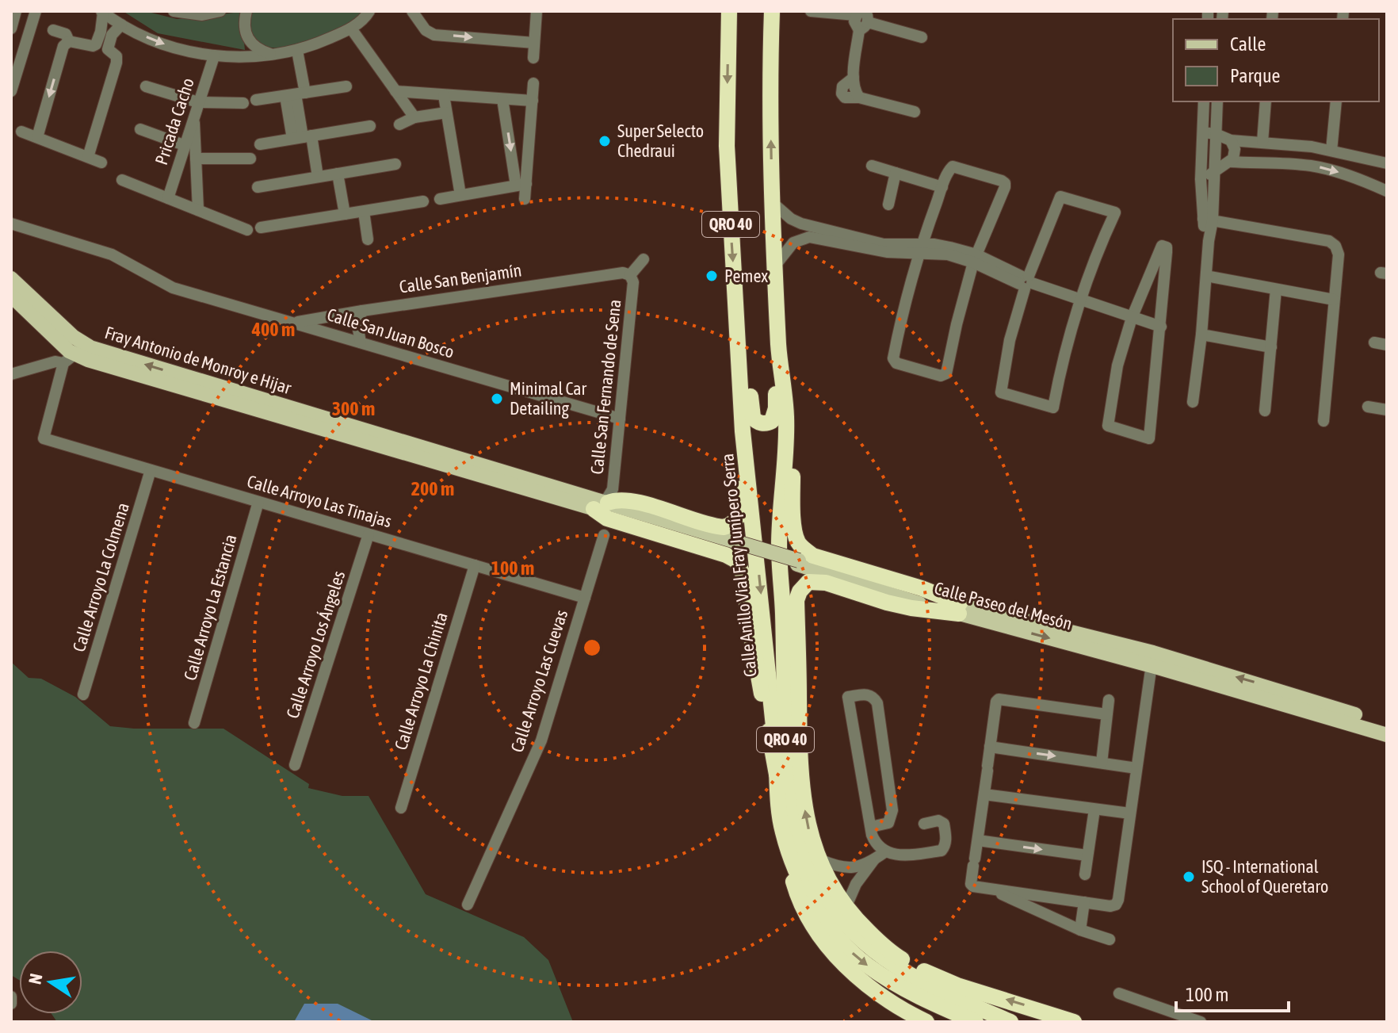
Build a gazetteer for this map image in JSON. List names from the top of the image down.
{
  "streets": {
    "highway": ["QRO 40", "Calle Anillo Vial Fray Junípero Serra"],
    "main road": ["Fray Antonio de Monroy e Hijar", "Calle Paseo del Mesón"],
    "street": [
      "Pricada Cacho",
      "Calle San Benjamín",
      "Calle San Juan Bosco",
      "Calle San Fernando de Sena",
      "Calle Arroyo Las Tinajas",
      "Calle Arroyo La Colmena",
      "Calle Arroyo La Estancia",
      "Calle Arroyo Los Ángeles",
      "Calle Arroyo La Chinita",
      "Calle Arroyo Las Cuevas"
    ]
  },
  "crossings": [
    ["Calle San Benjamín", "Calle San Juan Bosco"],
    ["Calle San Benjamín", "Calle San Fernando de Sena"],
    ["Calle San Juan Bosco", "Calle San Fernando de Sena"],
    ["Fray Antonio de Monroy e Hijar", "Calle San Fernando de Sena"],
    ["Fray Antonio de Monroy e Hijar", "Calle Arroyo Las Tinajas"],
    ["Calle Arroyo Las Tinajas", "Calle Arroyo La Colmena"],
    ["Calle Arroyo Las Tinajas", "Calle Arroyo La Estancia"],
    ["Calle Arroyo Las Tinajas", "Calle Arroyo Los Ángeles"],
    ["Calle Arroyo Las Tinajas", "Calle Arroyo La Chinita"],
    ["Calle Arroyo Las Tinajas", "Calle Arroyo Las Cuevas"]
  ],
  "places": [
    "Super Selecto Chedraui",
    "Pemex",
    "Minimal Car Detailing",
    "ISQ - International School of Queretaro"
  ],
  "legend": ["Calle", "Parque"],
  "scale_bar": "100 m",
  "north": "left",
  "rings": [
    "400 m",
    "300 m",
    "200 m",
    "100 m"
  ]
}
